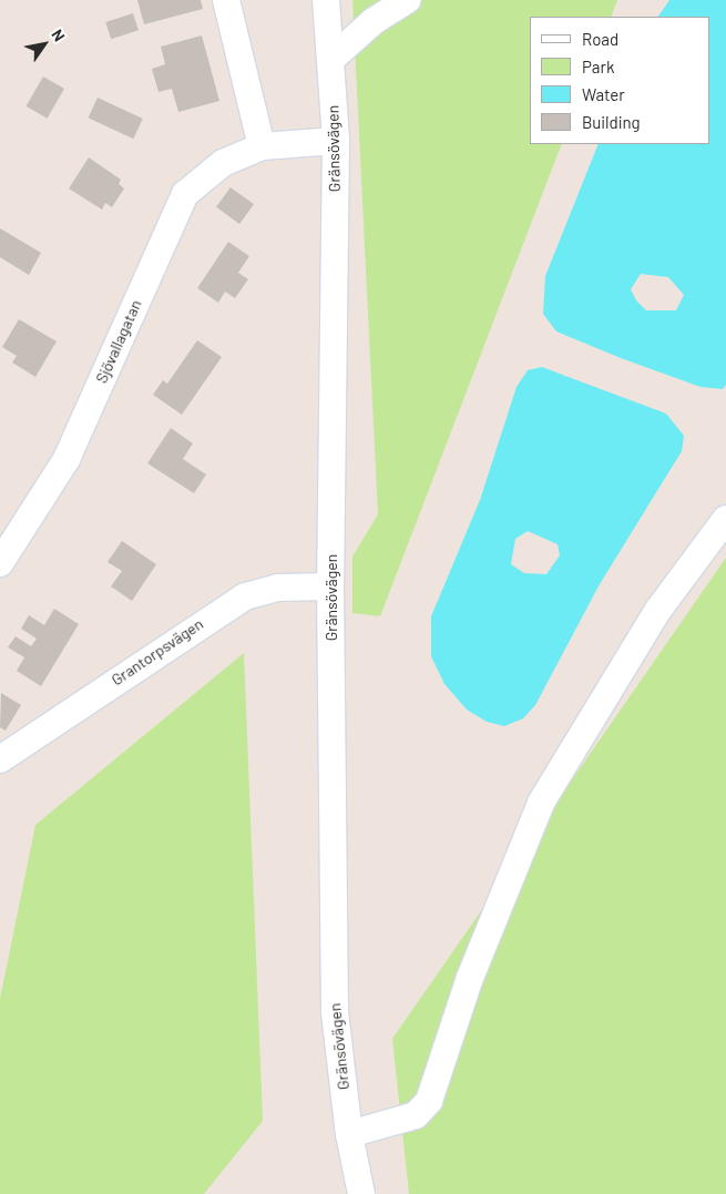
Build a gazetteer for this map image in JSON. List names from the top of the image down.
{
  "streets": {
    "street": ["Gränsövägen", "Sjövallagatan", "Grantorpsvägen"]
  },
  "crossings": [
    ["Gränsövägen", "Sjövallagatan"],
    ["Gränsövägen", "Grantorpsvägen"]
  ],
  "legend": [
    "Road",
    "Park",
    "Water",
    "Building"
  ],
  "north": "top right"
}
